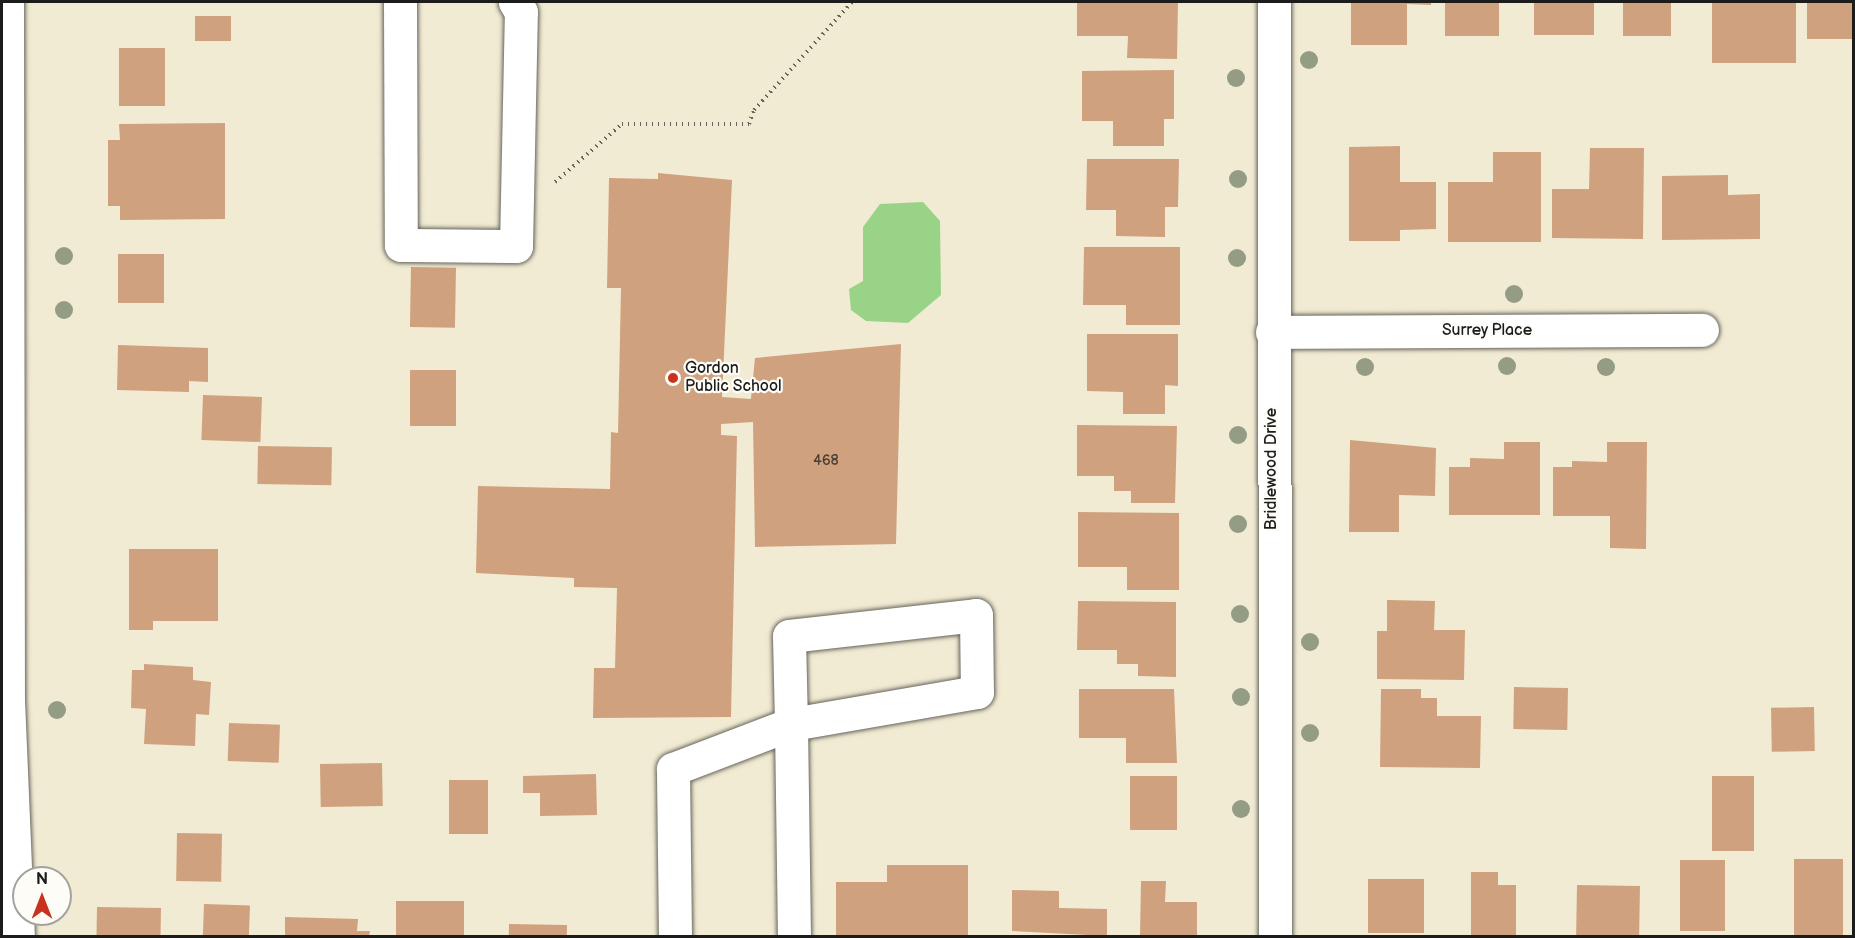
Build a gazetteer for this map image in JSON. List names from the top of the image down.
{
  "streets": {
    "street": ["Surrey Place", "Bridlewood Drive"]
  },
  "crossings": [
    ["Surrey Place", "Bridlewood Drive"]
  ],
  "places": ["Gordon Public School"],
  "house_numbers": ["468"],
  "north": "top"
}
